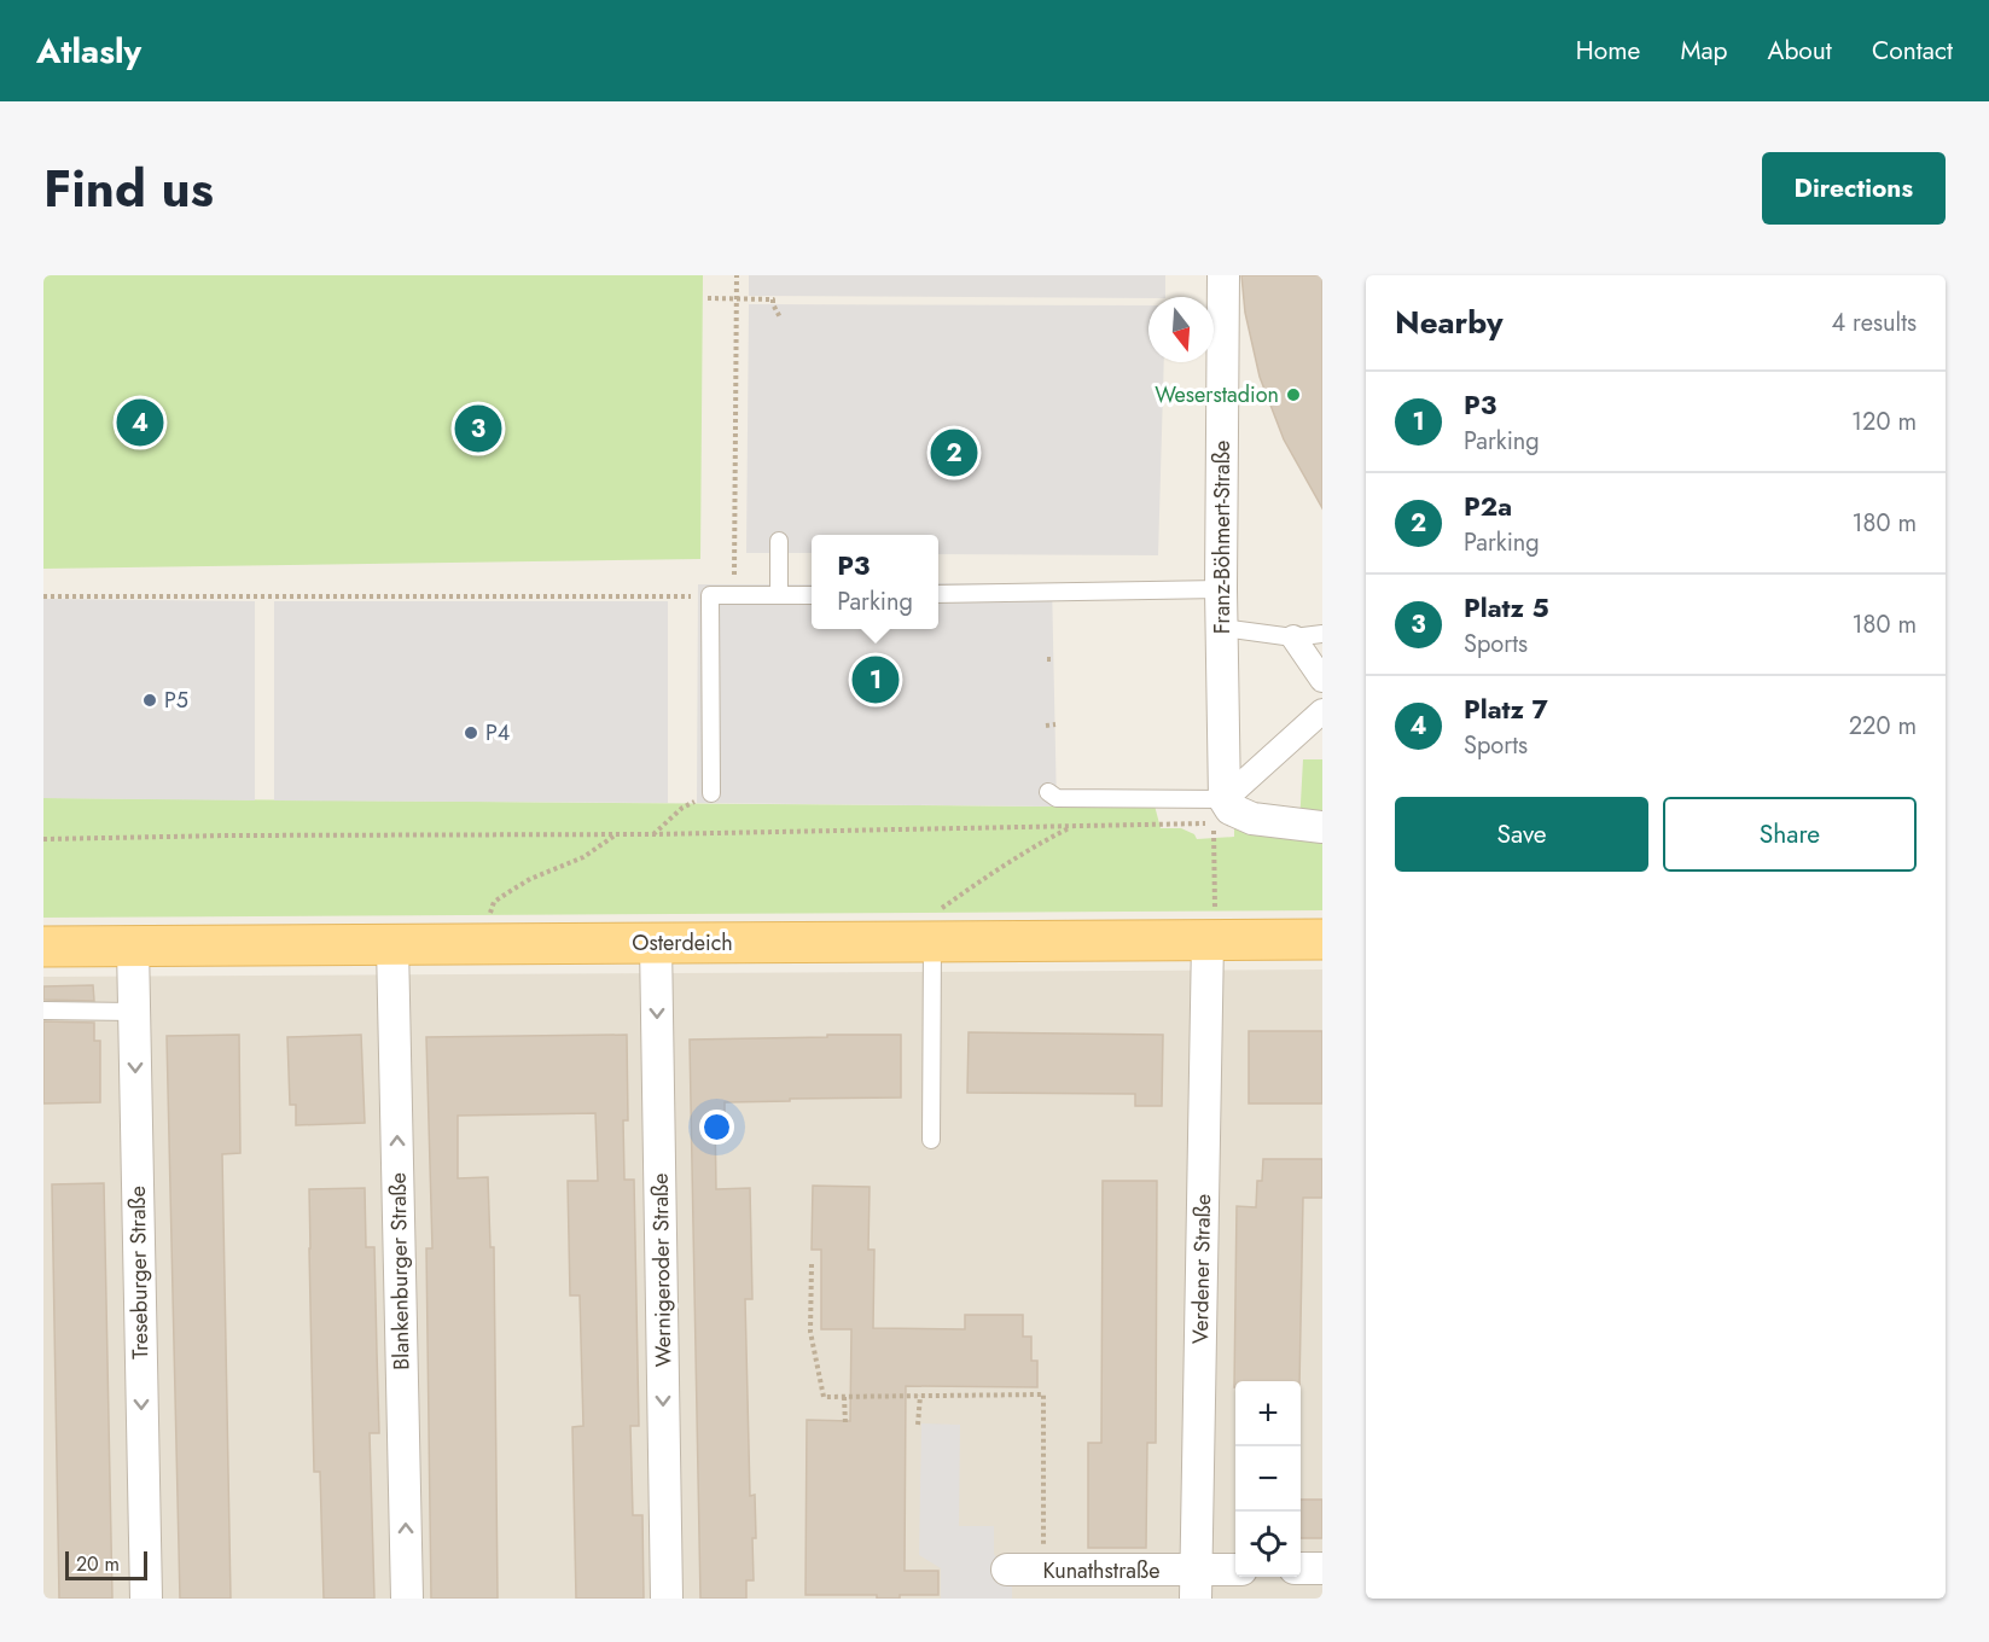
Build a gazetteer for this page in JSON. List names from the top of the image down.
{
  "streets": {
    "main road": ["Osterdeich"],
    "street": [
      "Franz-Böhmert-Straße",
      "Verdener Straße",
      "Wernigeroder Straße",
      "Blankenburger Straße",
      "Treseburger Straße",
      "Kunathstraße"
    ]
  },
  "crossings": [
    ["Osterdeich", "Verdener Straße"],
    ["Osterdeich", "Wernigeroder Straße"],
    ["Osterdeich", "Blankenburger Straße"],
    ["Osterdeich", "Treseburger Straße"],
    ["Verdener Straße", "Kunathstraße"]
  ],
  "one_way": ["Wernigeroder Straße", "Blankenburger Straße", "Treseburger Straße"],
  "places": ["Weserstadion", "P5", "P4"],
  "scale_bar": "20 m",
  "north": "bottom",
  "page": {
    "header": "Atlasly",
    "nav": [
      "Home",
      "Map",
      "About",
      "Contact"
    ],
    "title": "Find us",
    "buttons": [
      "Directions",
      ["Save", "Share"]
    ],
    "heading": ["Nearby", "4 results"],
    "list": [
      {
        "mark": "1",
        "name": "P3",
        "note": "Parking",
        "value": "120 m"
      },
      {
        "mark": "2",
        "name": "P2a",
        "note": "Parking",
        "value": "180 m"
      },
      {
        "mark": "3",
        "name": "Platz 5",
        "note": "Sports",
        "value": "180 m"
      },
      {
        "mark": "4",
        "name": "Platz 7",
        "note": "Sports",
        "value": "220 m"
      }
    ],
    "pins": [
      "4",
      "3",
      "2",
      "1"
    ],
    "popup": ["P3", "Parking"],
    "map_buttons": ["+", "−"],
    "scale": "20 m"
  }
}
